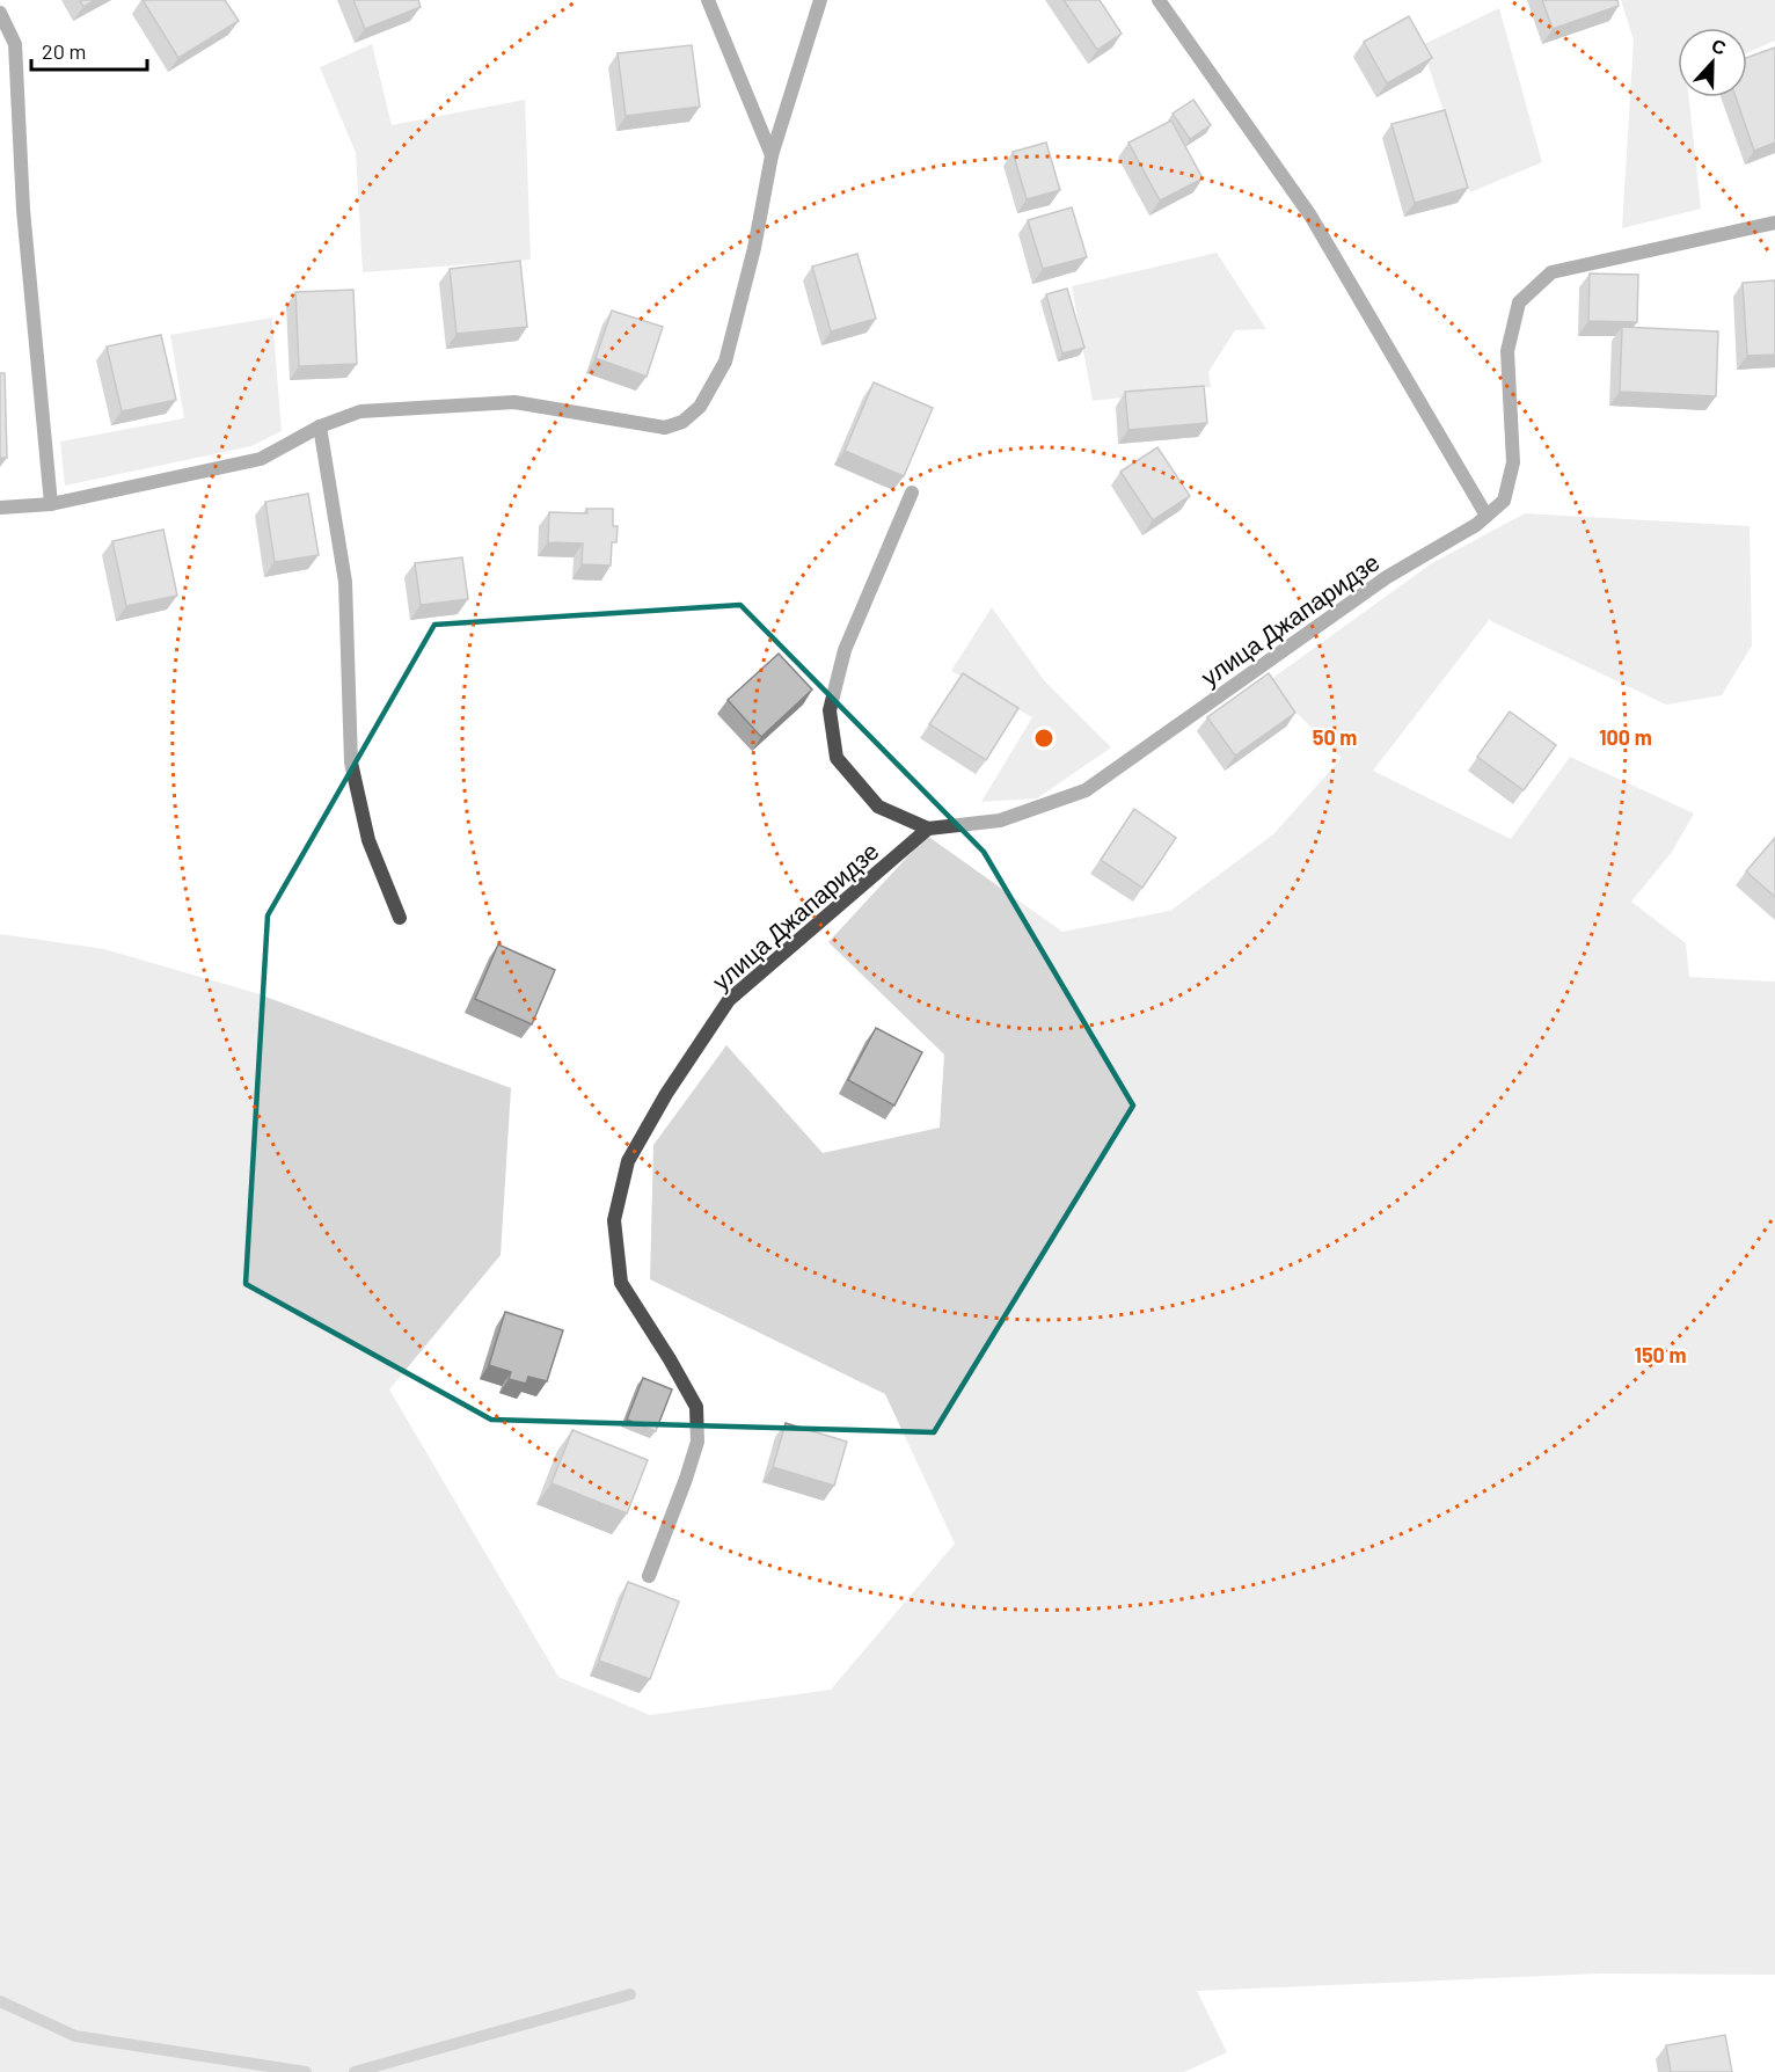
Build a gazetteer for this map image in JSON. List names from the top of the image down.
{
  "streets": {
    "street": ["улица Джапаридзе"]
  },
  "scale_bar": "20 m",
  "north": "top",
  "rings": ["50 m", "100 m", "150 m"]
}
